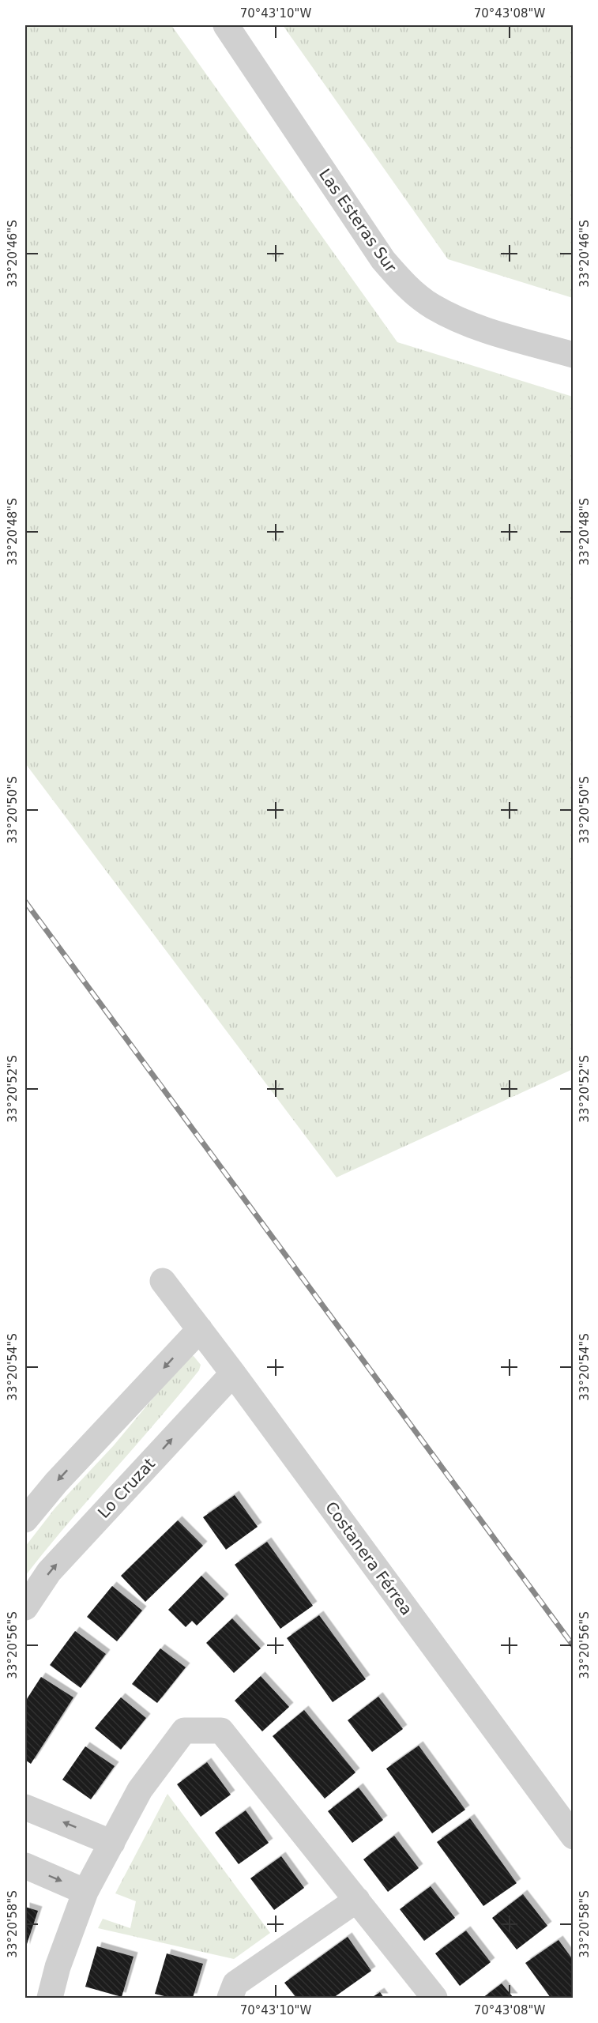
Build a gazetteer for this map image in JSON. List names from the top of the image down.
{
  "streets": {
    "street": ["Las Esteras Sur", "Lo Cruzat", "Costanera Férrea"]
  },
  "crossings": [
    ["Lo Cruzat", "Costanera Férrea"]
  ],
  "coordinates": [
    "70°43'10\"W",
    "70°43'08\"W",
    "33°20'46\"S",
    "33°20'48\"S",
    "33°20'50\"S",
    "33°20'52\"S",
    "33°20'54\"S",
    "33°20'56\"S",
    "33°20'58\"S"
  ]
}
